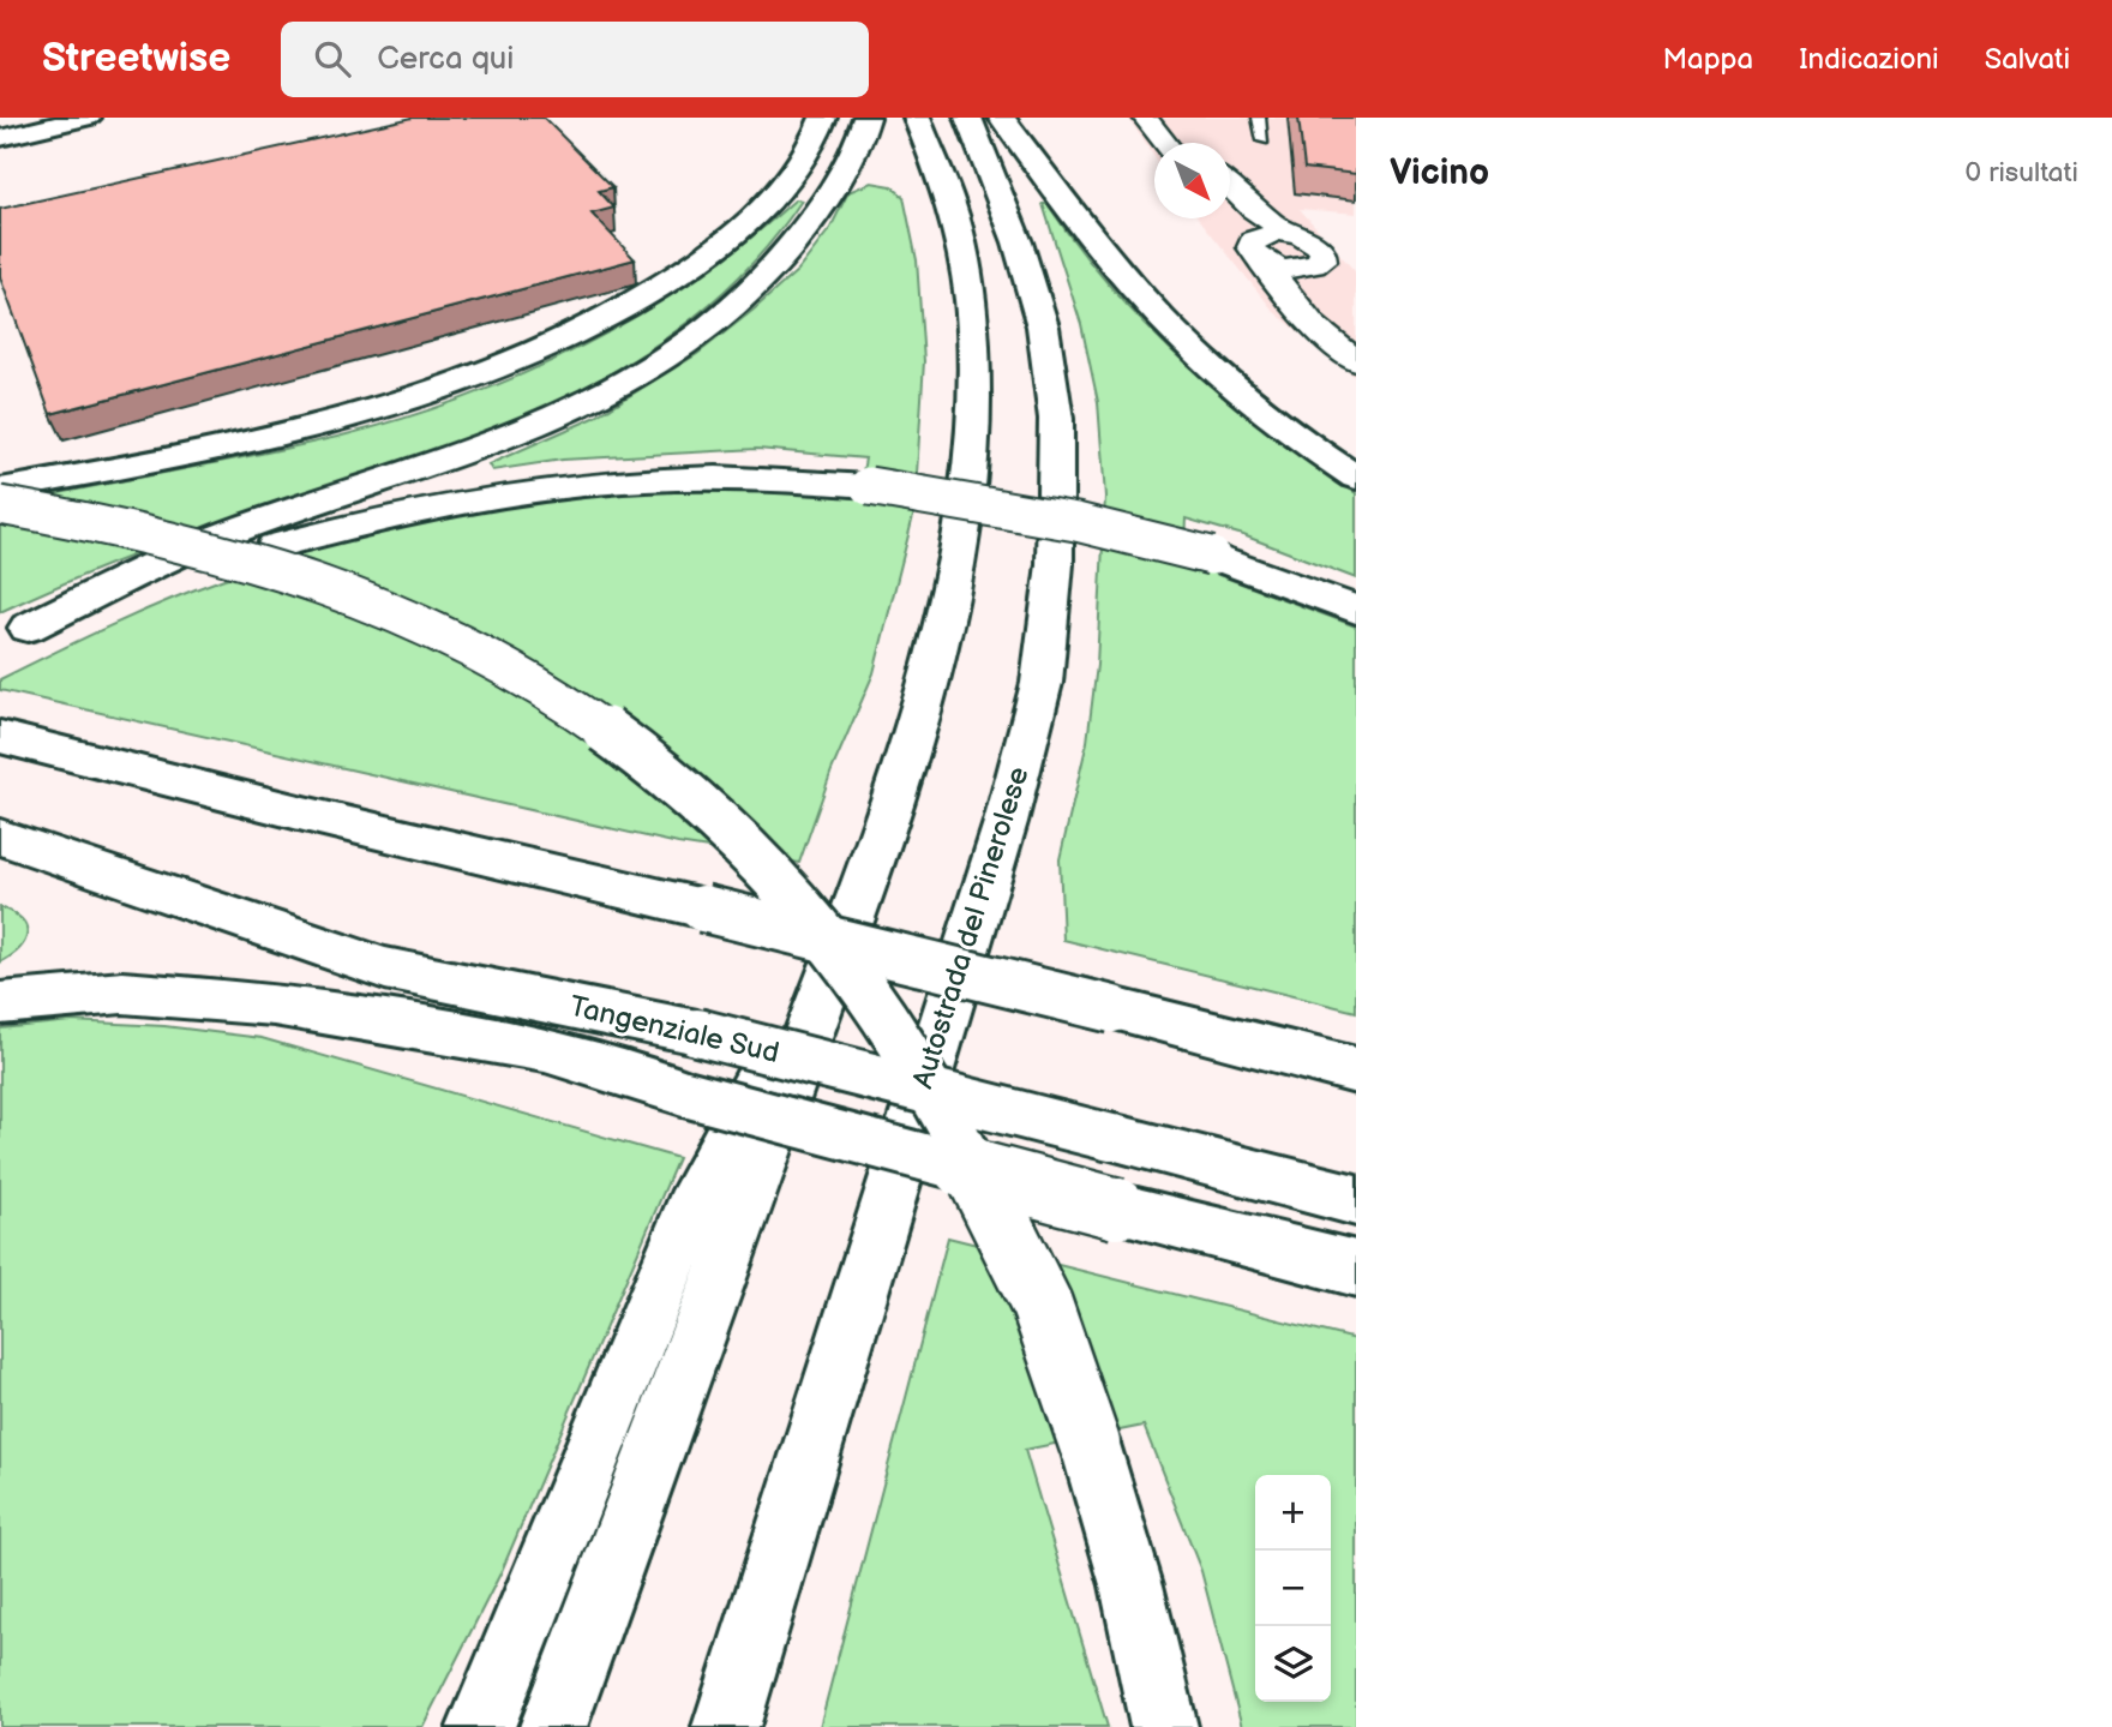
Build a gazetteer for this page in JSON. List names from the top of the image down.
{
  "streets": {
    "main road": ["Autostrada del Pinerolese", "Tangenziale Sud"]
  },
  "north": "bottom right",
  "page": {
    "header": "Streetwise",
    "search": "Cerca qui",
    "nav": ["Mappa", "Indicazioni", "Salvati"],
    "heading": ["Vicino", "0 risultati"],
    "map_buttons": ["+", "−"]
  }
}
